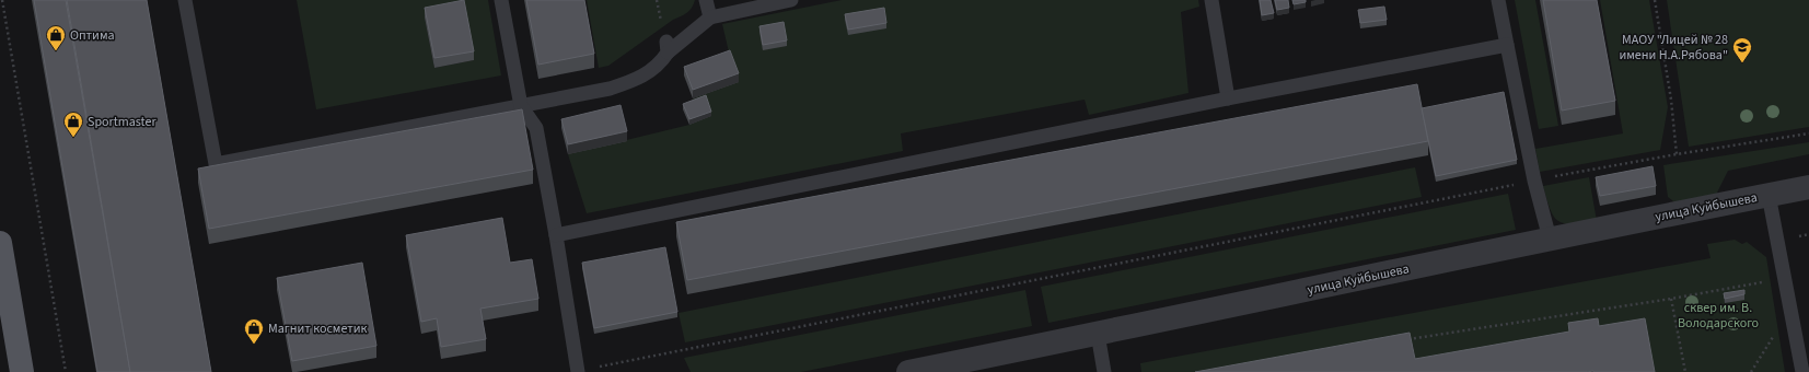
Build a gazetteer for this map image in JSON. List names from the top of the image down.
{
  "streets": {
    "street": ["улица Куйбышева"]
  },
  "parks": ["cквер им. В. Володарского"],
  "places": {
    "shop": ["Оптима", "Sportmaster", "Магнит косметик"],
    "school or university": ["МАОУ \"Лицей № 28 имени Н.А.Рябова\""]
  }
}
